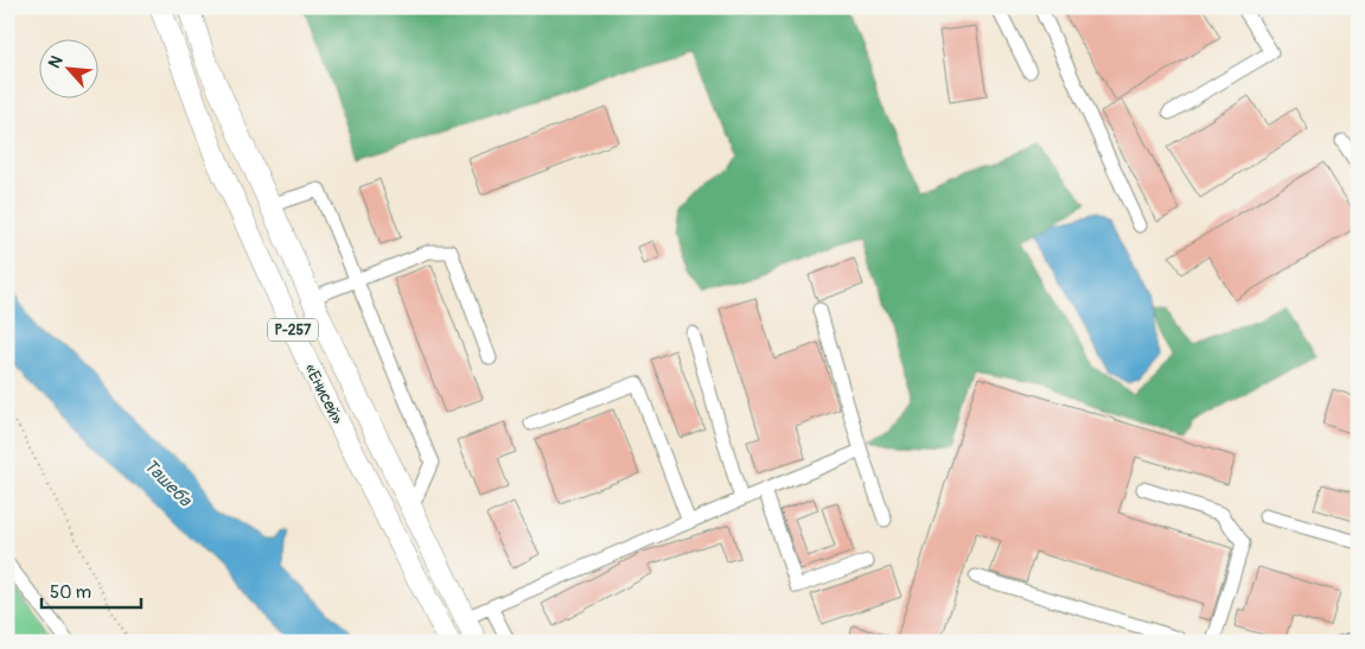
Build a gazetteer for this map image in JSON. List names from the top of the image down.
{
  "streets": {
    "highway": ["Р-257", "«Енисей»"]
  },
  "water": ["Ташеба"],
  "scale_bar": "50 m",
  "north": "top left"
}
